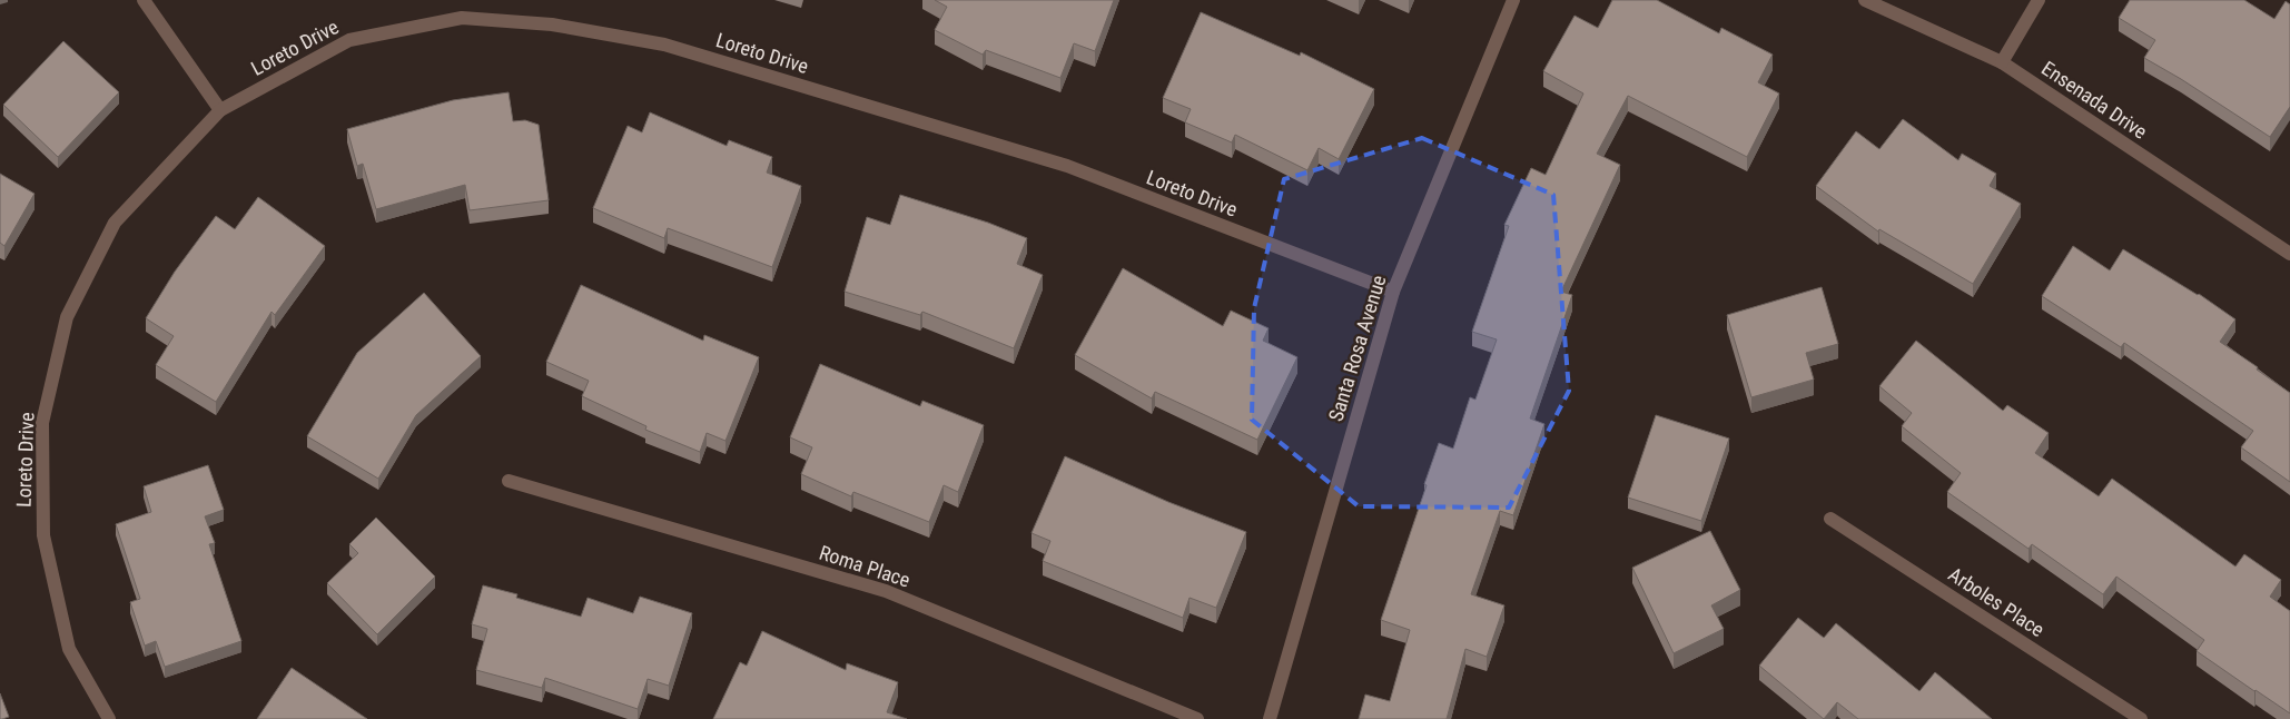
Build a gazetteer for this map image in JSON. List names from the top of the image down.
{
  "streets": {
    "street": [
      "Loreto Drive",
      "Ensenada Drive",
      "Santa Rosa Avenue",
      "Roma Place",
      "Arboles Place"
    ]
  },
  "crossings": [
    ["Loreto Drive", "Santa Rosa Avenue"]
  ]
}
